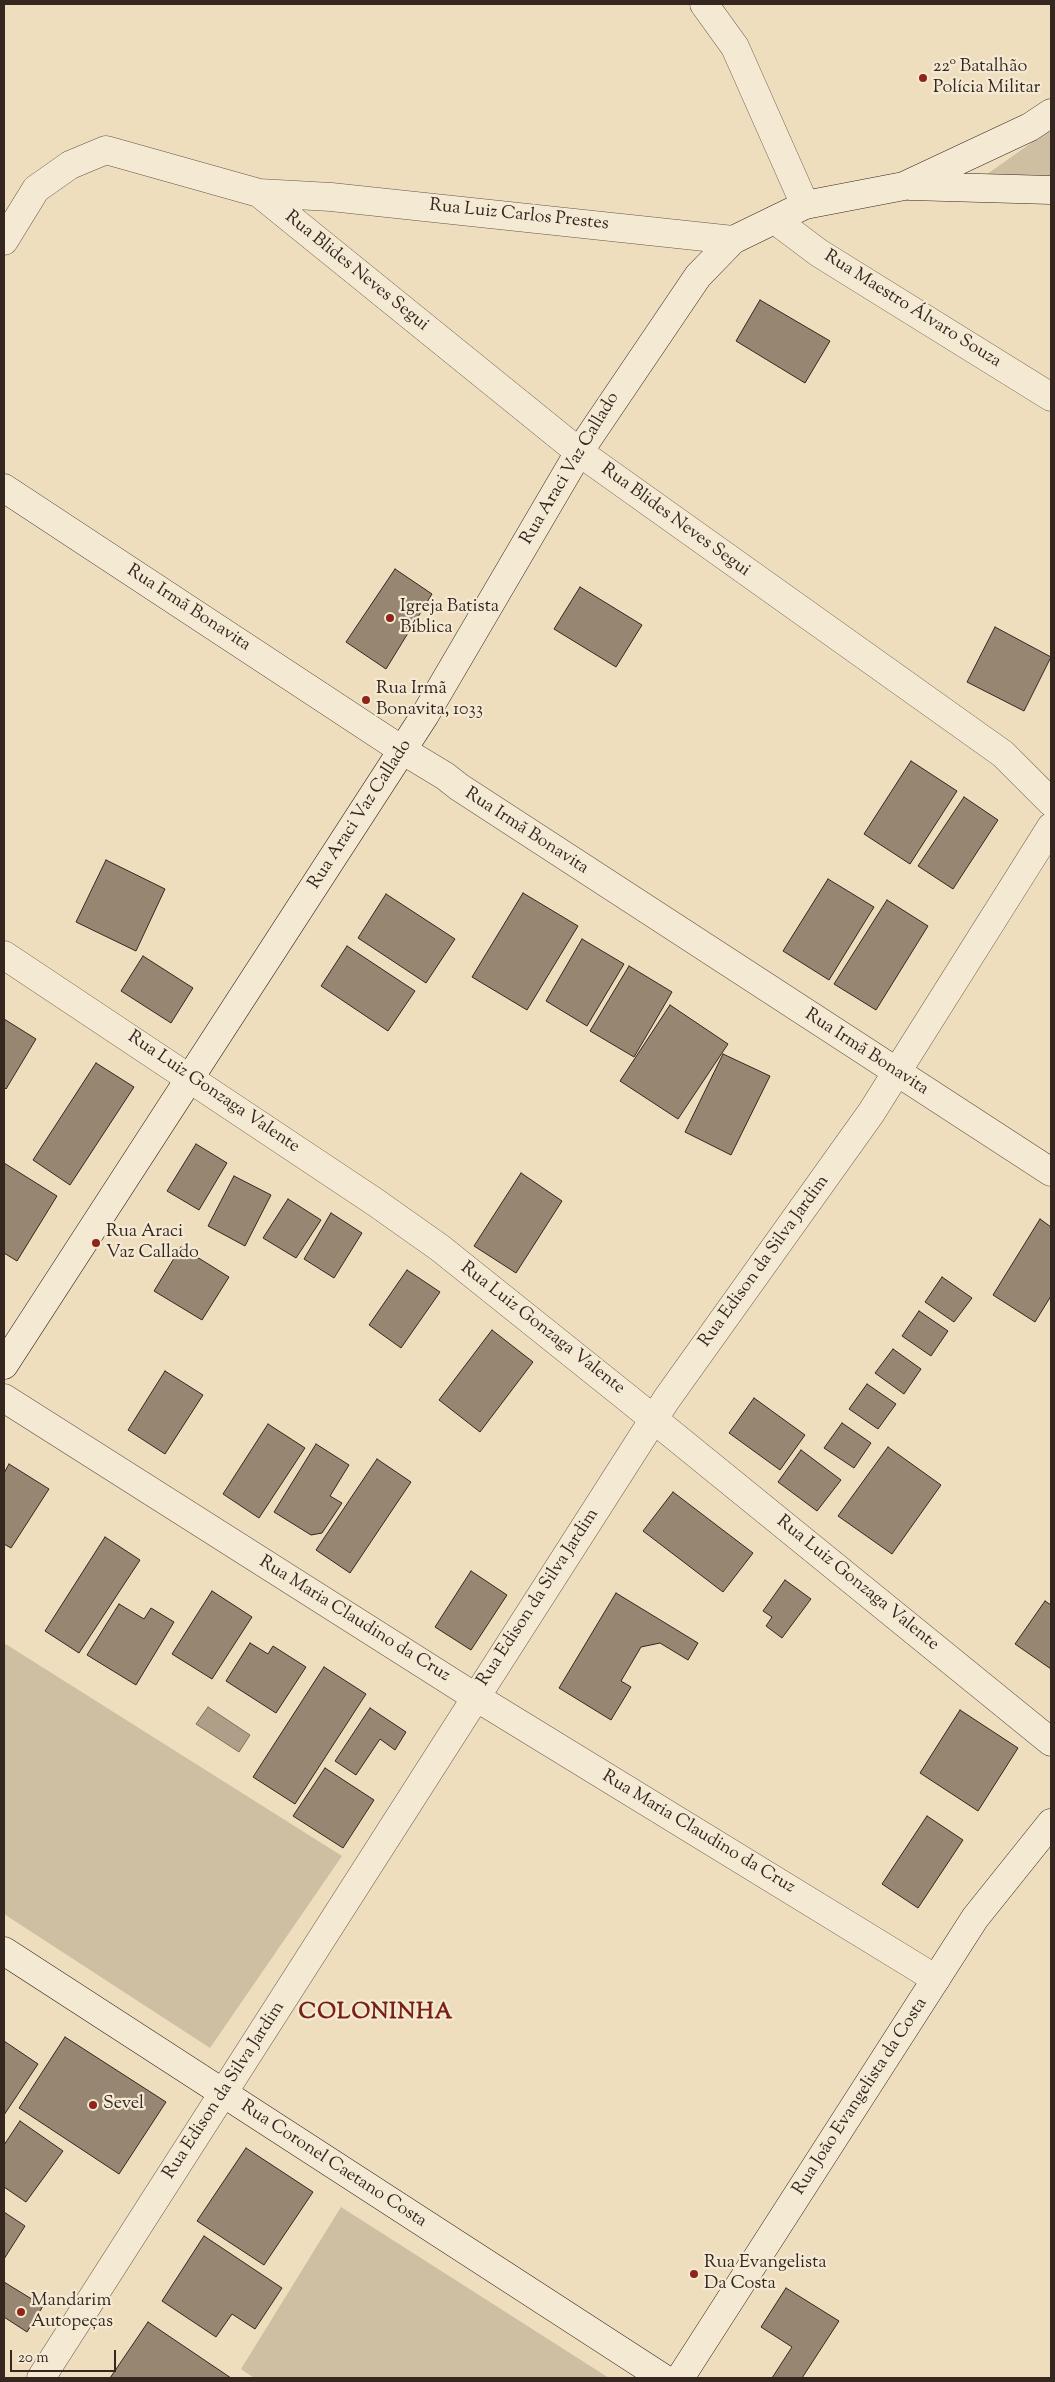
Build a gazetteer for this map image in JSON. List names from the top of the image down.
{
  "streets": {
    "street": [
      "Rua Luiz Carlos Prestes",
      "Rua Blides Neves Segui",
      "Rua Maestro Álvaro Souza",
      "Rua Araci Vaz Callado",
      "Rua Irmã Bonavita",
      "Rua Luiz Gonzaga Valente",
      "Rua Edison da Silva Jardim",
      "Rua Maria Claudino da Cruz",
      "Rua João Evangelista da Costa",
      "Rua Coronel Caetano Costa"
    ]
  },
  "crossings": [
    ["Rua Luiz Carlos Prestes", "Rua Blides Neves Segui"],
    ["Rua Luiz Carlos Prestes", "Rua Araci Vaz Callado"],
    ["Rua Blides Neves Segui", "Rua Araci Vaz Callado"],
    ["Rua Araci Vaz Callado", "Rua Irmã Bonavita"],
    ["Rua Araci Vaz Callado", "Rua Luiz Gonzaga Valente"],
    ["Rua Irmã Bonavita", "Rua Edison da Silva Jardim"],
    ["Rua Luiz Gonzaga Valente", "Rua Edison da Silva Jardim"],
    ["Rua Edison da Silva Jardim", "Rua Maria Claudino da Cruz"],
    ["Rua Edison da Silva Jardim", "Rua Coronel Caetano Costa"],
    ["Rua Maria Claudino da Cruz", "Rua João Evangelista da Costa"]
  ],
  "districts": ["COLONINHA"],
  "places": [
    "22º Batalhão Polícia Militar",
    "Igreja Batista Bíblica",
    "Rua Irmã Bonavita, 1033",
    "Rua Araci Vaz Callado",
    "Sevel",
    "Rua Evangelista Da Costa",
    "Mandarim Autopeças"
  ],
  "scale_bar": "20 m"
}
